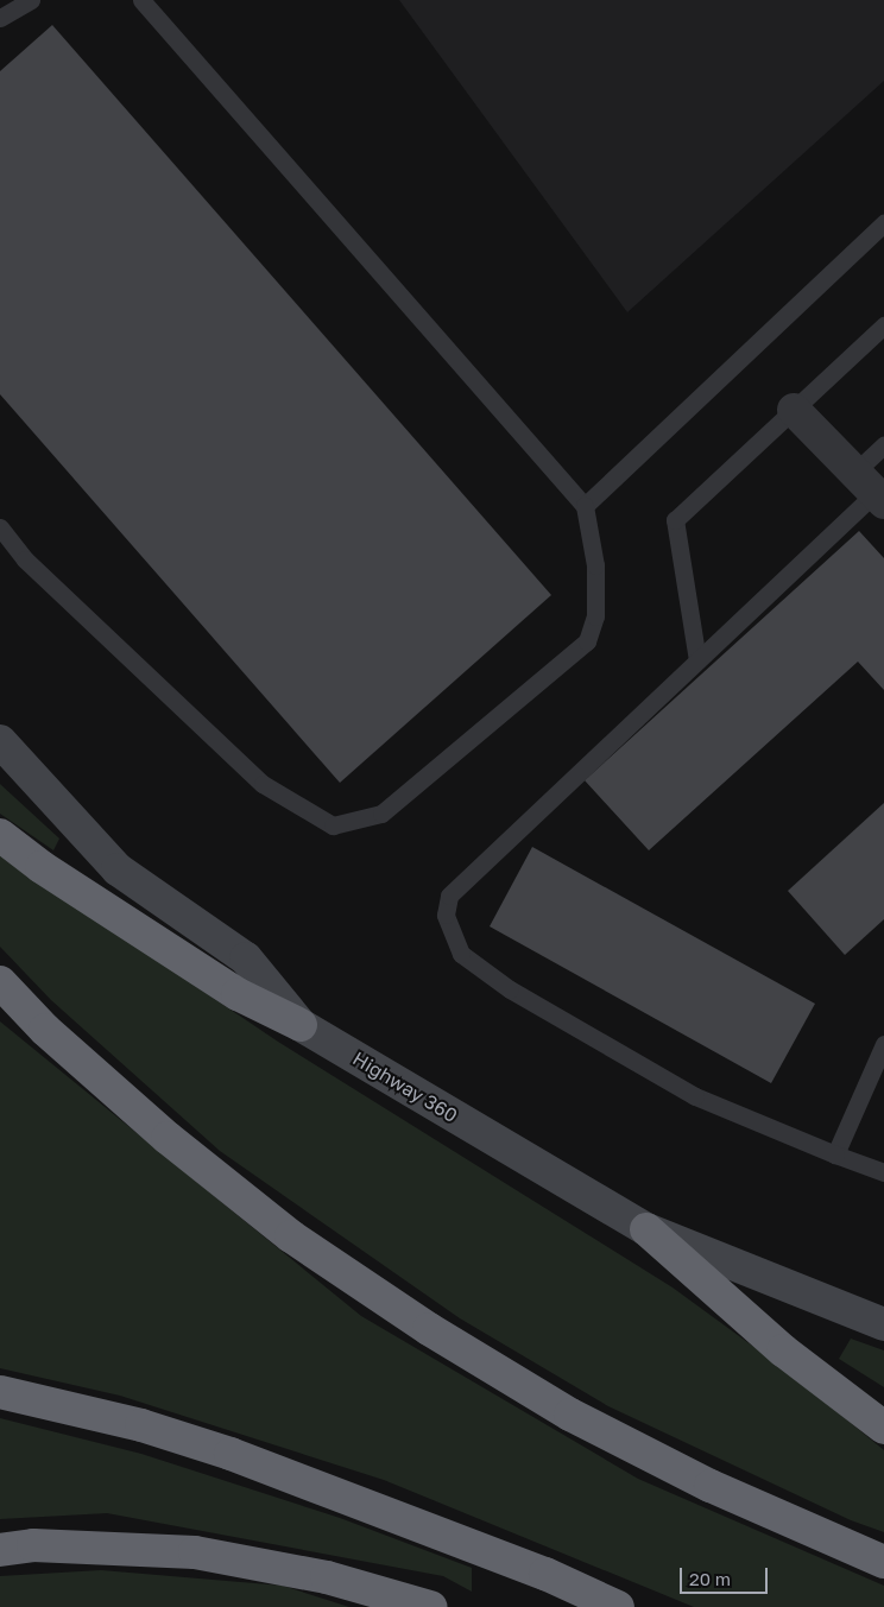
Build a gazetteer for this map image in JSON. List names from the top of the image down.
{
  "streets": {
    "main road": ["Highway 360"]
  },
  "scale_bar": "20 m"
}
